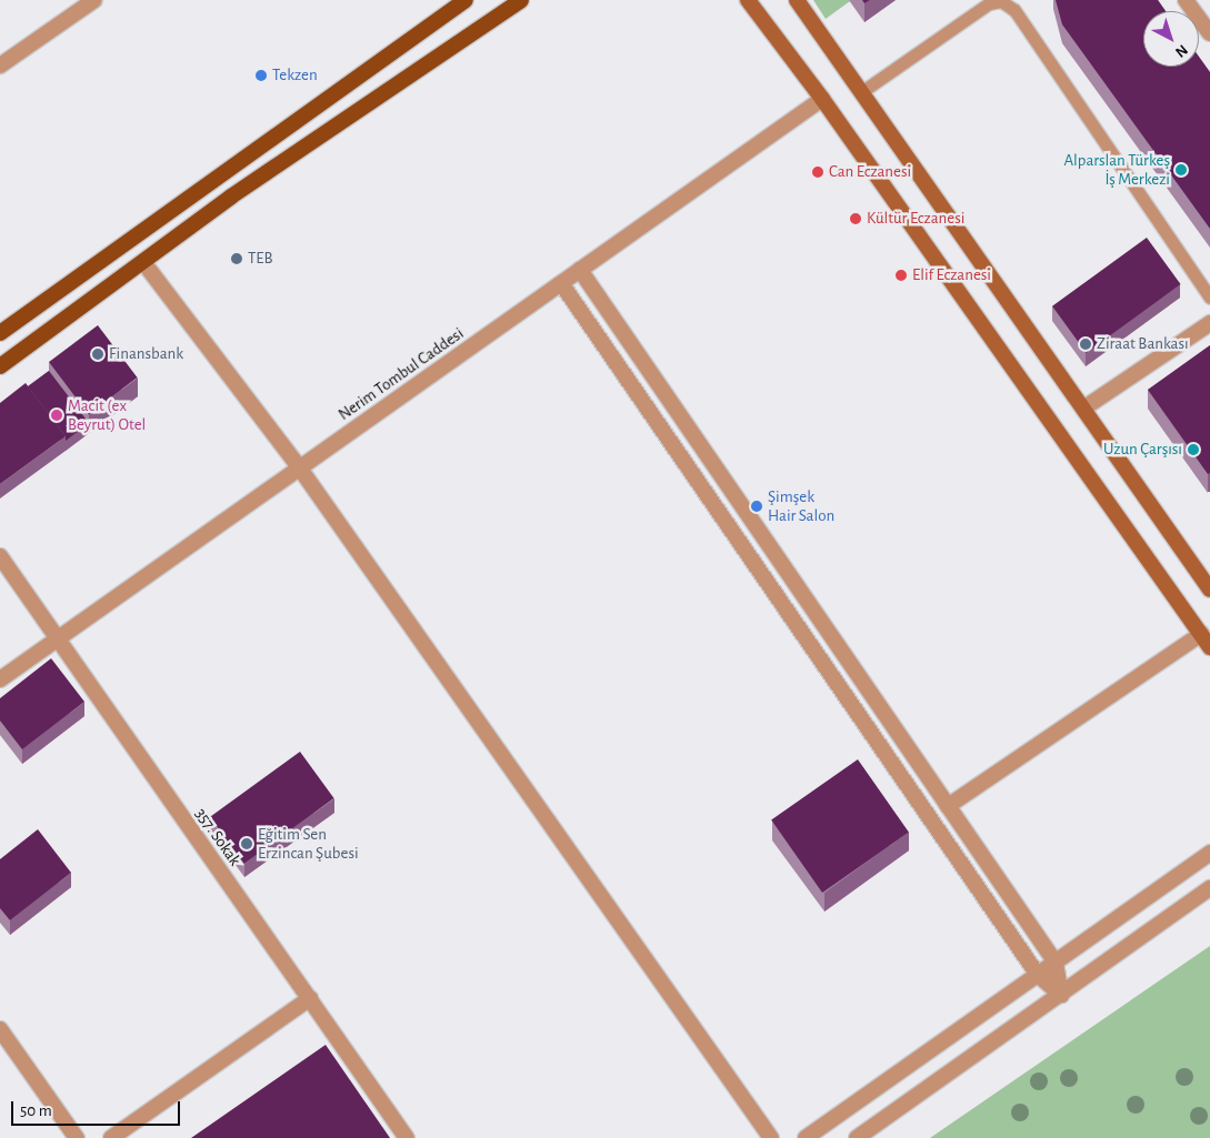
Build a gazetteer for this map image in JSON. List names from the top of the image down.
{
  "streets": {
    "street": ["Nerim Tombul Caddesi", "357. Sokak"]
  },
  "crossings": [
    ["Nerim Tombul Caddesi", "357. Sokak"]
  ],
  "places": [
    "Tekzen",
    "Alparslan Türkeş İş Merkezi",
    "Can Eczanesi",
    "Kültür Eczanesi",
    "TEB",
    "Elif Eczanesi",
    "Ziraat Bankası",
    "Finansbank",
    "Macit (ex Beyrut) Otel",
    "Uzun Çarşısı",
    "Şimşek Hair Salon",
    "Eğitim Sen Erzincan Şubesi"
  ],
  "scale_bar": "50 m",
  "north": "bottom right"
}
